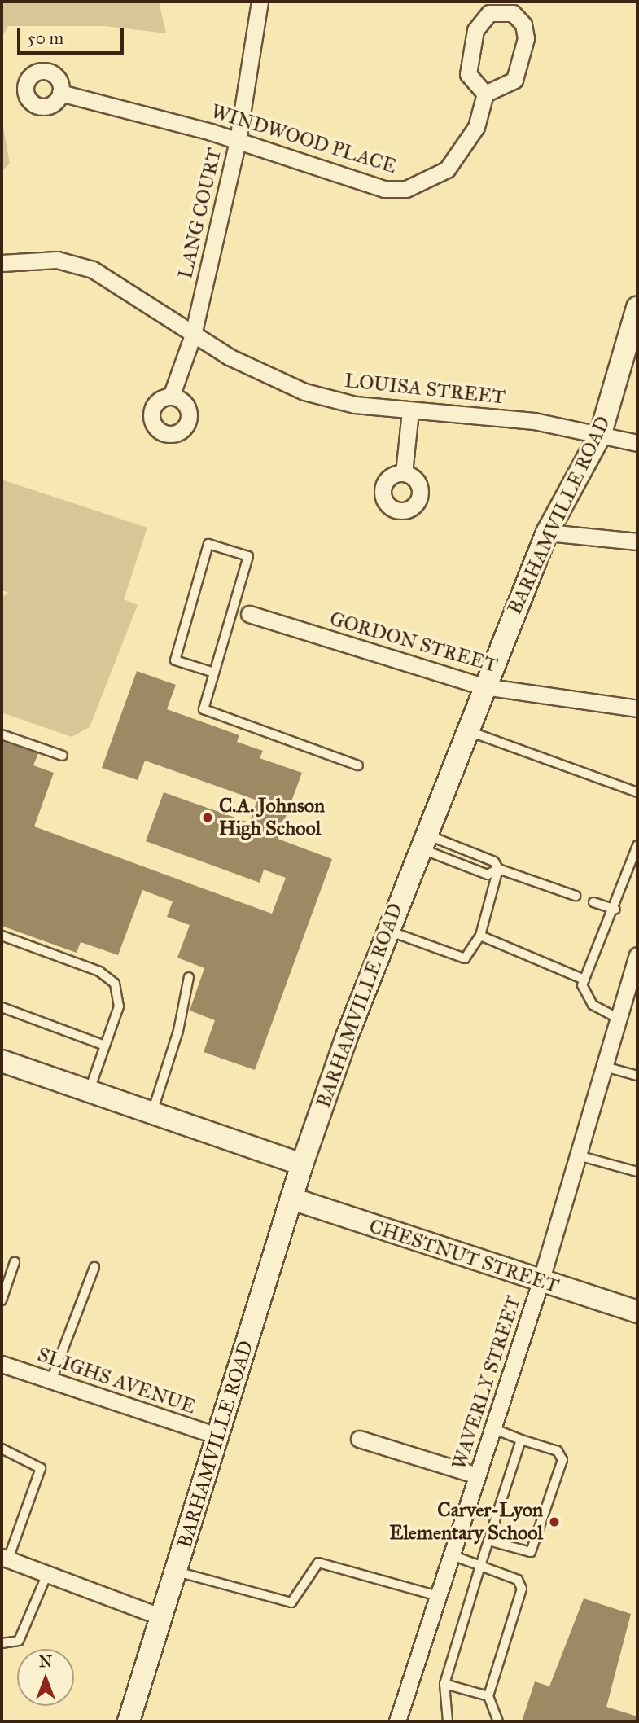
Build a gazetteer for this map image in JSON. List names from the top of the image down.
{
  "streets": {
    "street": [
      "WINDWOOD PLACE",
      "LANG COURT",
      "LOUISA STREET",
      "BARHAMVILLE ROAD",
      "GORDON STREET",
      "CHESTNUT STREET",
      "SLIGHS AVENUE",
      "WAVERLY STREET"
    ]
  },
  "crossings": [
    ["WINDWOOD PLACE", "LANG COURT"],
    ["LANG COURT", "LOUISA STREET"],
    ["LOUISA STREET", "BARHAMVILLE ROAD"],
    ["BARHAMVILLE ROAD", "GORDON STREET"],
    ["BARHAMVILLE ROAD", "CHESTNUT STREET"],
    ["BARHAMVILLE ROAD", "SLIGHS AVENUE"],
    ["CHESTNUT STREET", "WAVERLY STREET"]
  ],
  "places": ["C.A. Johnson High School", "Carver-Lyon Elementary School"],
  "scale_bar": "50 m",
  "north": "top"
}
